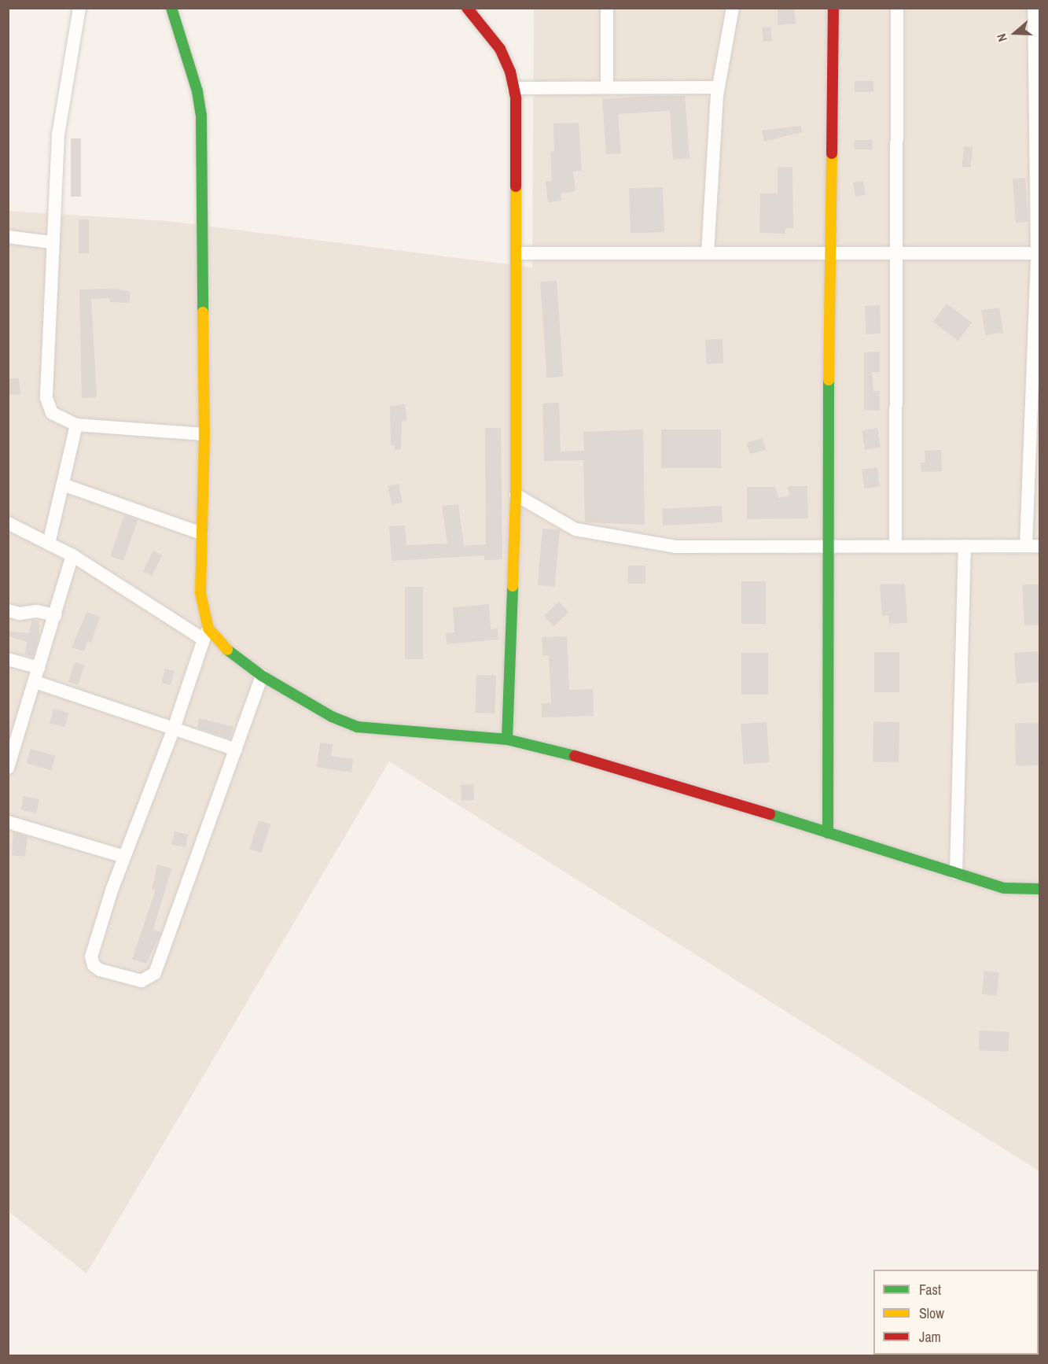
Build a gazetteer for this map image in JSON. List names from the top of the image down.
{
  "legend": ["Fast", "Slow", "Jam"],
  "north": "left"
}
